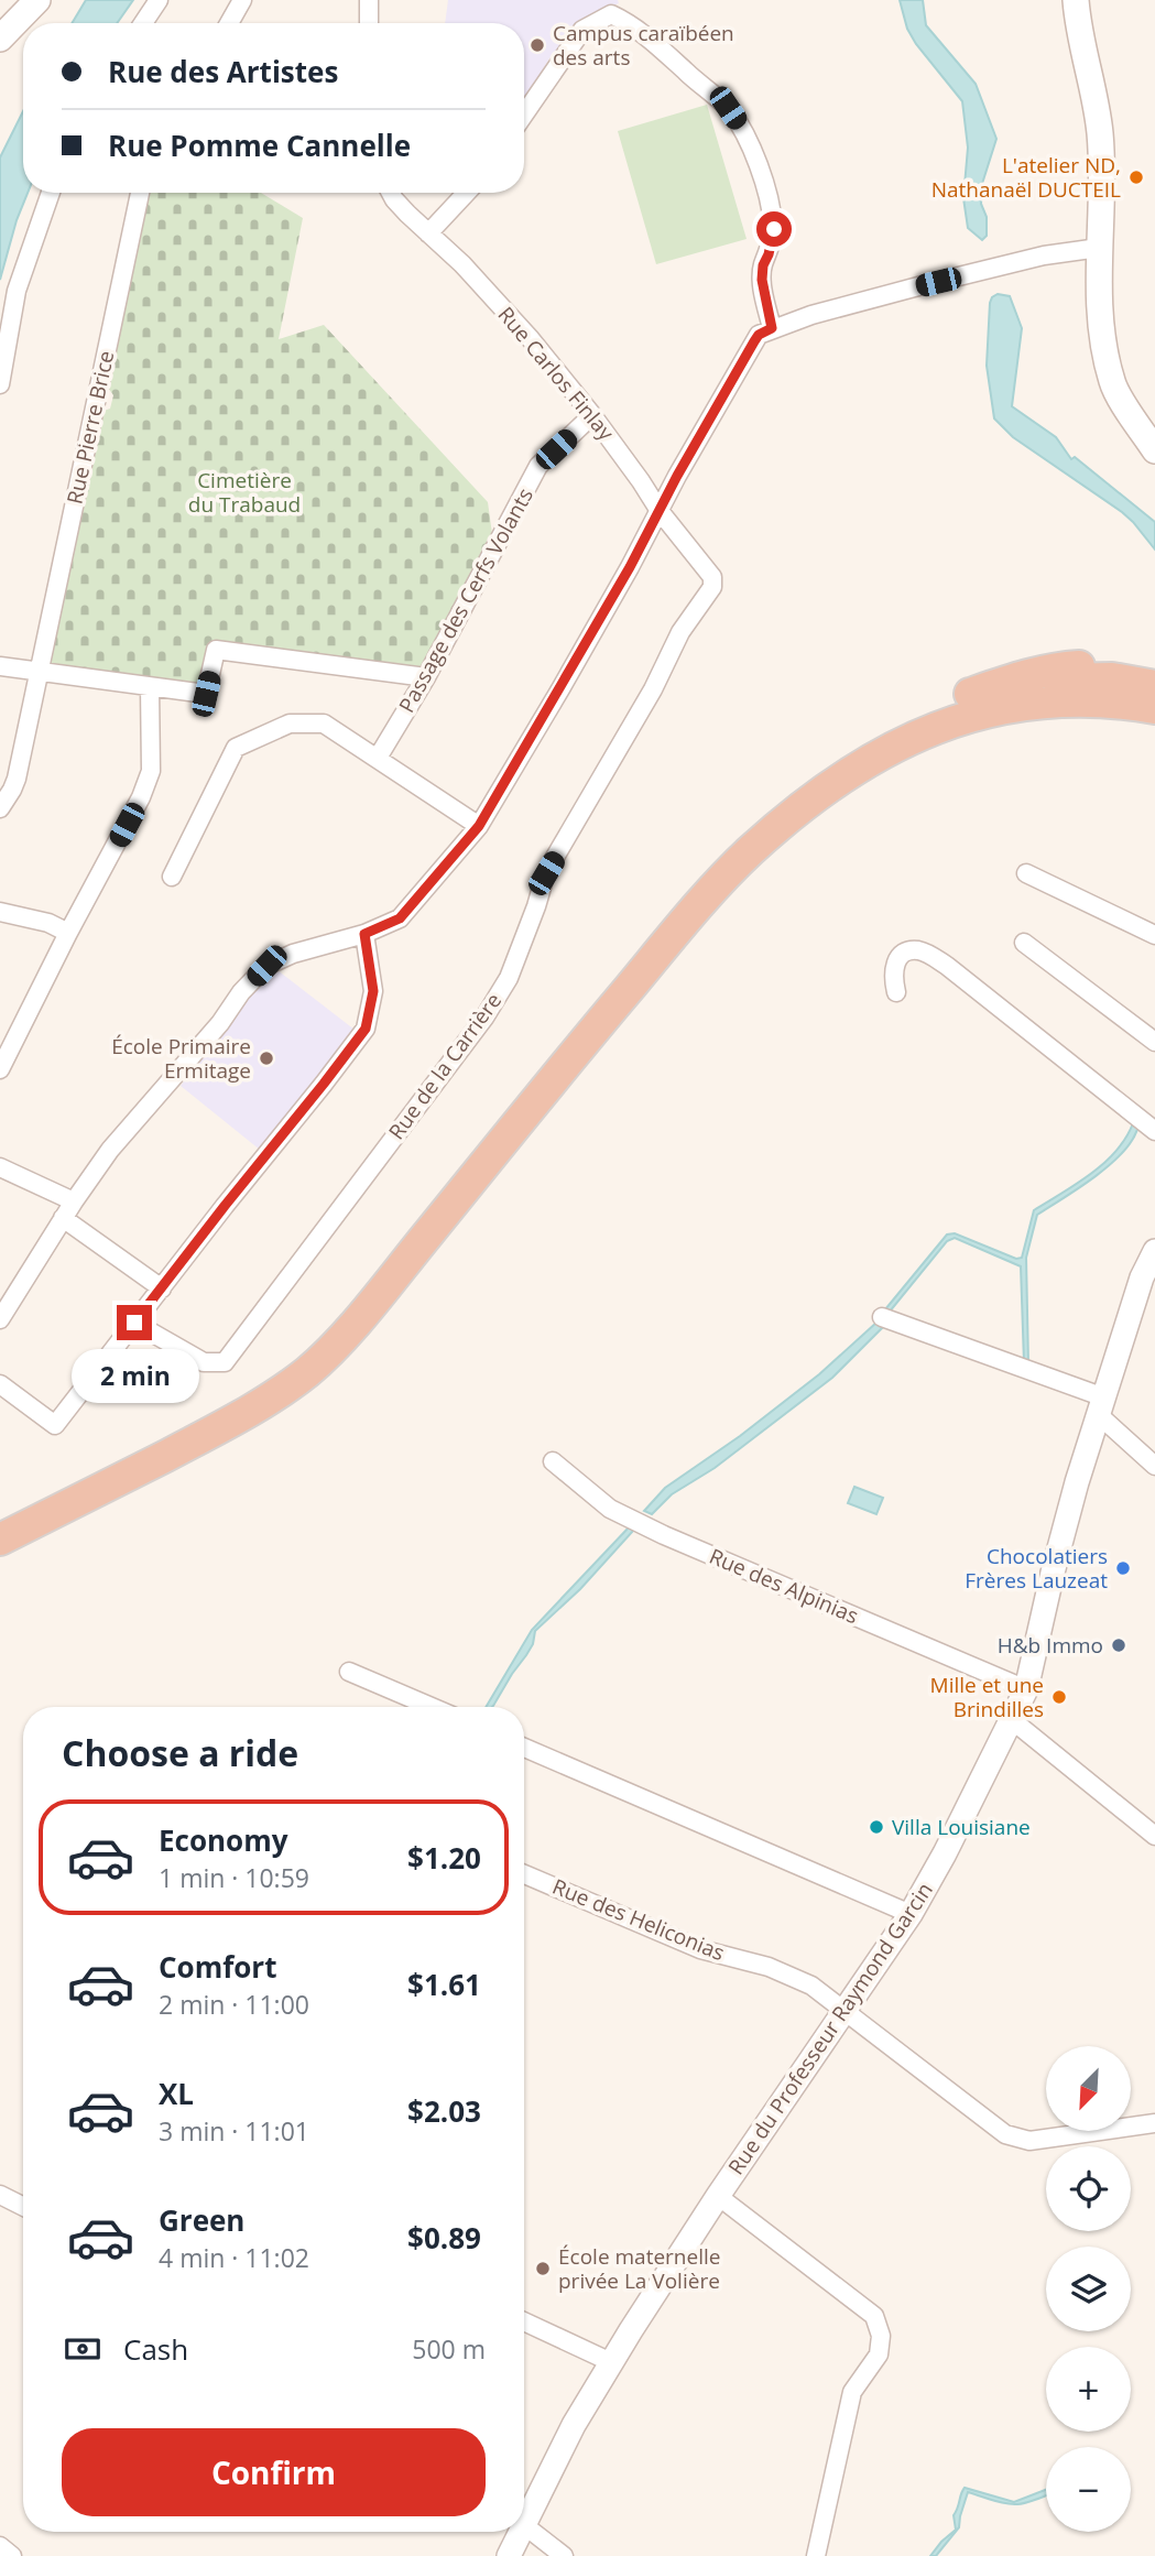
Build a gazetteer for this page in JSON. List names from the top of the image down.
{
  "streets": {
    "street": [
      "Rue Carlos Finlay",
      "Rue Pierre Brice",
      "Passage des Cerfs Volants",
      "Rue de la Carrière",
      "Rue des Alpinias",
      "Rue des Heliconias",
      "Rue du Professeur Raymond Garcin"
    ]
  },
  "crossings": [
    ["Rue Carlos Finlay", "Passage des Cerfs Volants"],
    ["Rue Carlos Finlay", "Rue de la Carrière"],
    ["Rue des Alpinias", "Rue du Professeur Raymond Garcin"],
    ["Rue des Heliconias", "Rue du Professeur Raymond Garcin"]
  ],
  "parks": ["Cimetière du Trabaud"],
  "places": [
    "Campus caraïbéen des arts",
    "L'atelier ND, Nathanaël DUCTEIL",
    "École Primaire Ermitage",
    "Chocolatiers Frères Lauzeat",
    "H&b Immo",
    "Mille et une Brindilles",
    "Villa Louisiane",
    "École maternelle privée La Volière"
  ],
  "north": "bottom left",
  "page": {
    "banner": ["Rue des Artistes", "Rue Pomme Cannelle"],
    "bubble": "2 min",
    "heading": "Choose a ride",
    "list": [
      {
        "name": "Economy",
        "note": "1 min · 10:59",
        "value": "$1.20"
      },
      {
        "name": "Comfort",
        "note": "2 min · 11:00",
        "value": "$1.61"
      },
      {
        "name": "XL",
        "note": "3 min · 11:01",
        "value": "$2.03"
      },
      {
        "name": "Green",
        "note": "4 min · 11:02",
        "value": "$0.89"
      }
    ],
    "map_buttons": ["+", "−"],
    "pay": ["Cash", "500 m"],
    "buttons": "Confirm"
  }
}
